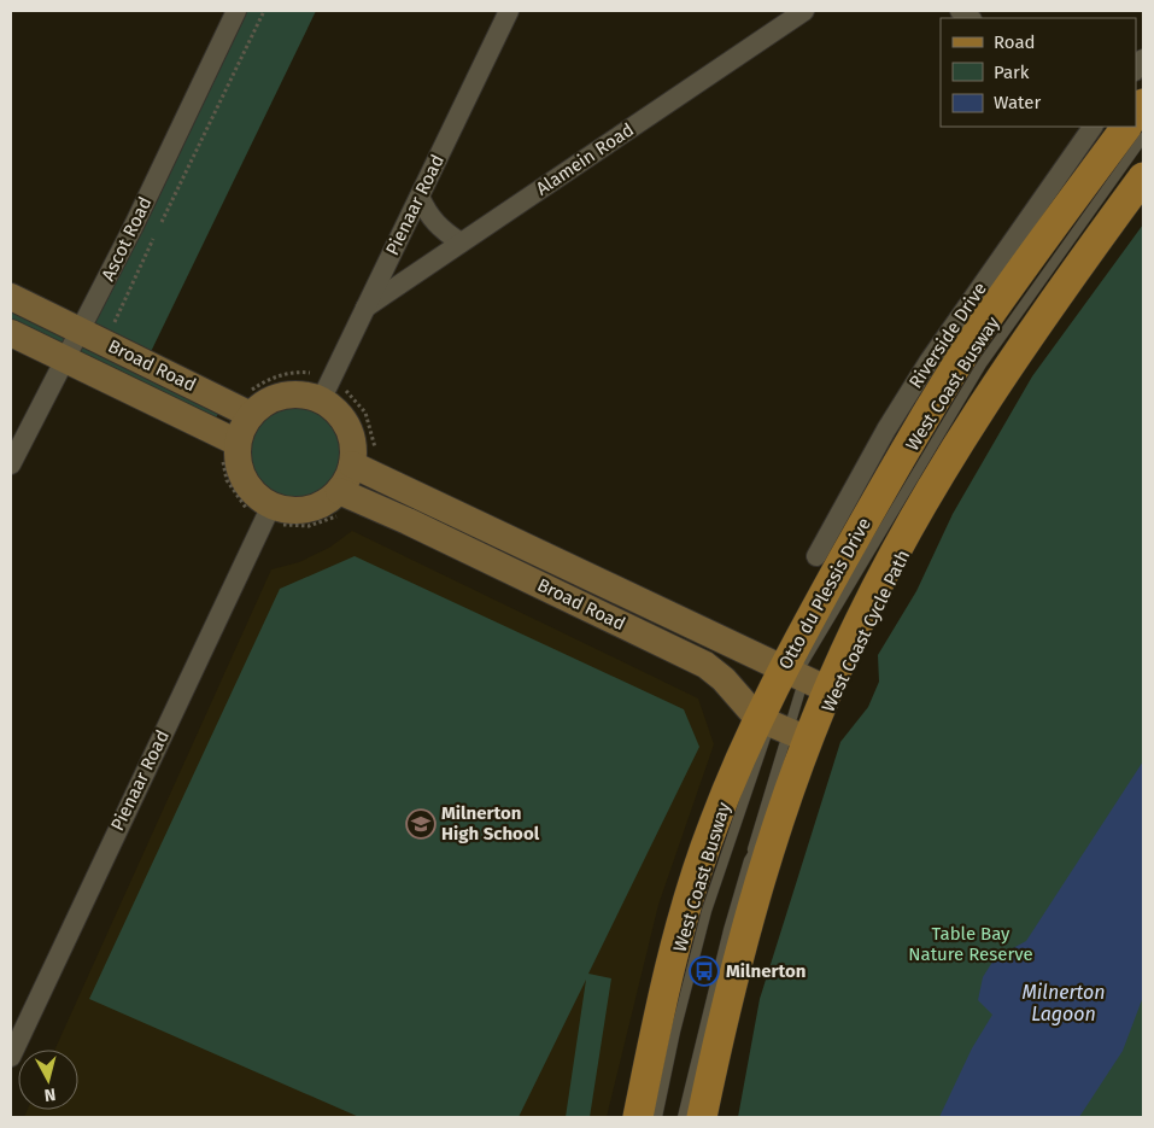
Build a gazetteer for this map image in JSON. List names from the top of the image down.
{
  "streets": {
    "main road": ["Otto du Plessis Drive"],
    "street": [
      "Alamein Road",
      "Pienaar Road",
      "Ascot Road",
      "Riverside Drive",
      "Broad Road"
    ],
    "lane": ["West Coast Busway"]
  },
  "crossings": [
    ["Alamein Road", "Pienaar Road"],
    ["Pienaar Road", "Broad Road"],
    ["Ascot Road", "Broad Road"],
    ["Broad Road", "West Coast Busway"],
    ["Broad Road", "Otto du Plessis Drive"],
    ["West Coast Busway", "Otto du Plessis Drive"]
  ],
  "water": ["Milnerton Lagoon"],
  "parks": ["Table Bay Nature Reserve"],
  "places": {
    "school or university": ["Milnerton High School"],
    "bus stop": ["Milnerton"]
  },
  "legend": ["Road", "Park", "Water"],
  "north": "bottom"
}
